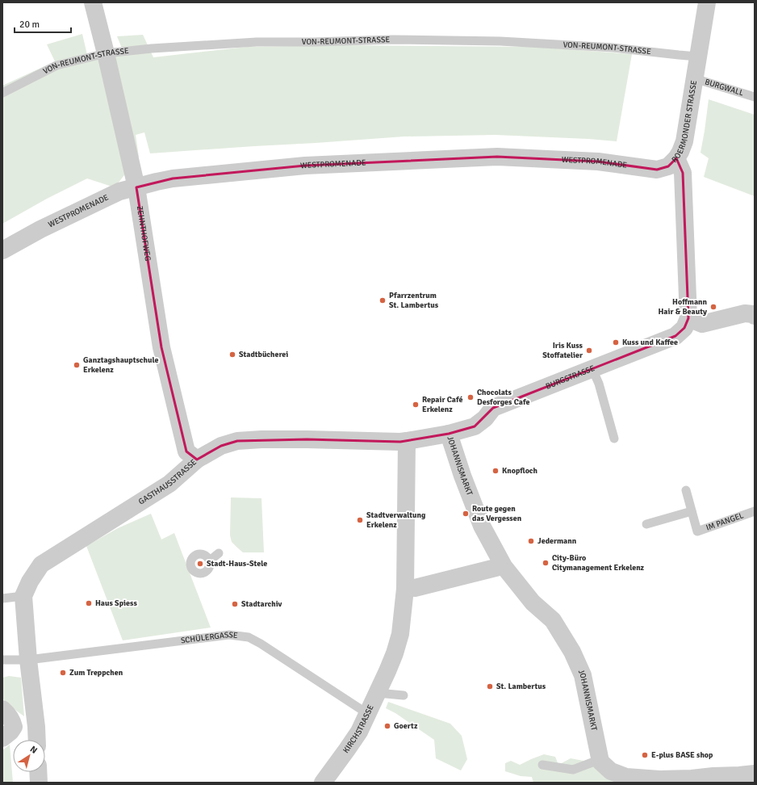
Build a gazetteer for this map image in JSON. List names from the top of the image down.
{
  "streets": {
    "street": [
      "ROERMONDER STRASSE",
      "WESTPROMENADE",
      "ZEHNTHOFWEG",
      "BURGSTRASSE",
      "JOHANNISMARKT",
      "GASTHAUSSTRASSE",
      "KIRCHSTRASSE"
    ],
    "lane": [
      "VON-REUMONT-STRASSE",
      "BURGWALL",
      "IM PANGEL",
      "SCHÜLERGASSE"
    ]
  },
  "crossings": [
    ["VON-REUMONT-STRASSE", "ROERMONDER STRASSE"],
    ["VON-REUMONT-STRASSE", "ZEHNTHOFWEG"],
    ["BURGWALL", "ROERMONDER STRASSE"],
    ["ROERMONDER STRASSE", "WESTPROMENADE"],
    ["ROERMONDER STRASSE", "BURGSTRASSE"],
    ["WESTPROMENADE", "ZEHNTHOFWEG"],
    ["ZEHNTHOFWEG", "GASTHAUSSTRASSE"],
    ["BURGSTRASSE", "JOHANNISMARKT"],
    ["JOHANNISMARKT", "GASTHAUSSTRASSE"],
    ["JOHANNISMARKT", "KIRCHSTRASSE"],
    ["GASTHAUSSTRASSE", "SCHÜLERGASSE"],
    ["GASTHAUSSTRASSE", "KIRCHSTRASSE"],
    ["SCHÜLERGASSE", "KIRCHSTRASSE"]
  ],
  "places": [
    "Pfarrzentrum St. Lambertus",
    "Hoffmann Hair & Beauty",
    "Kuss und Kaffee",
    "Iris Kuss Stoffatelier",
    "Stadtbücherei",
    "Ganztagshauptschule Erkelenz",
    "Chocolats Desforges Cafe",
    "Repair Café Erkelenz",
    "Knopfloch",
    "Route gegen das Vergessen",
    "Stadtverwaltung Erkelenz",
    "Jedermann",
    "City-Büro Citymanagement Erkelenz",
    "Stadt-Haus-Stele",
    "Haus Spiess",
    "Stadtarchiv",
    "Zum Treppchen",
    "St. Lambertus",
    "Goertz",
    "E-plus BASE shop"
  ],
  "scale_bar": "20 m",
  "north": "top right"
}
